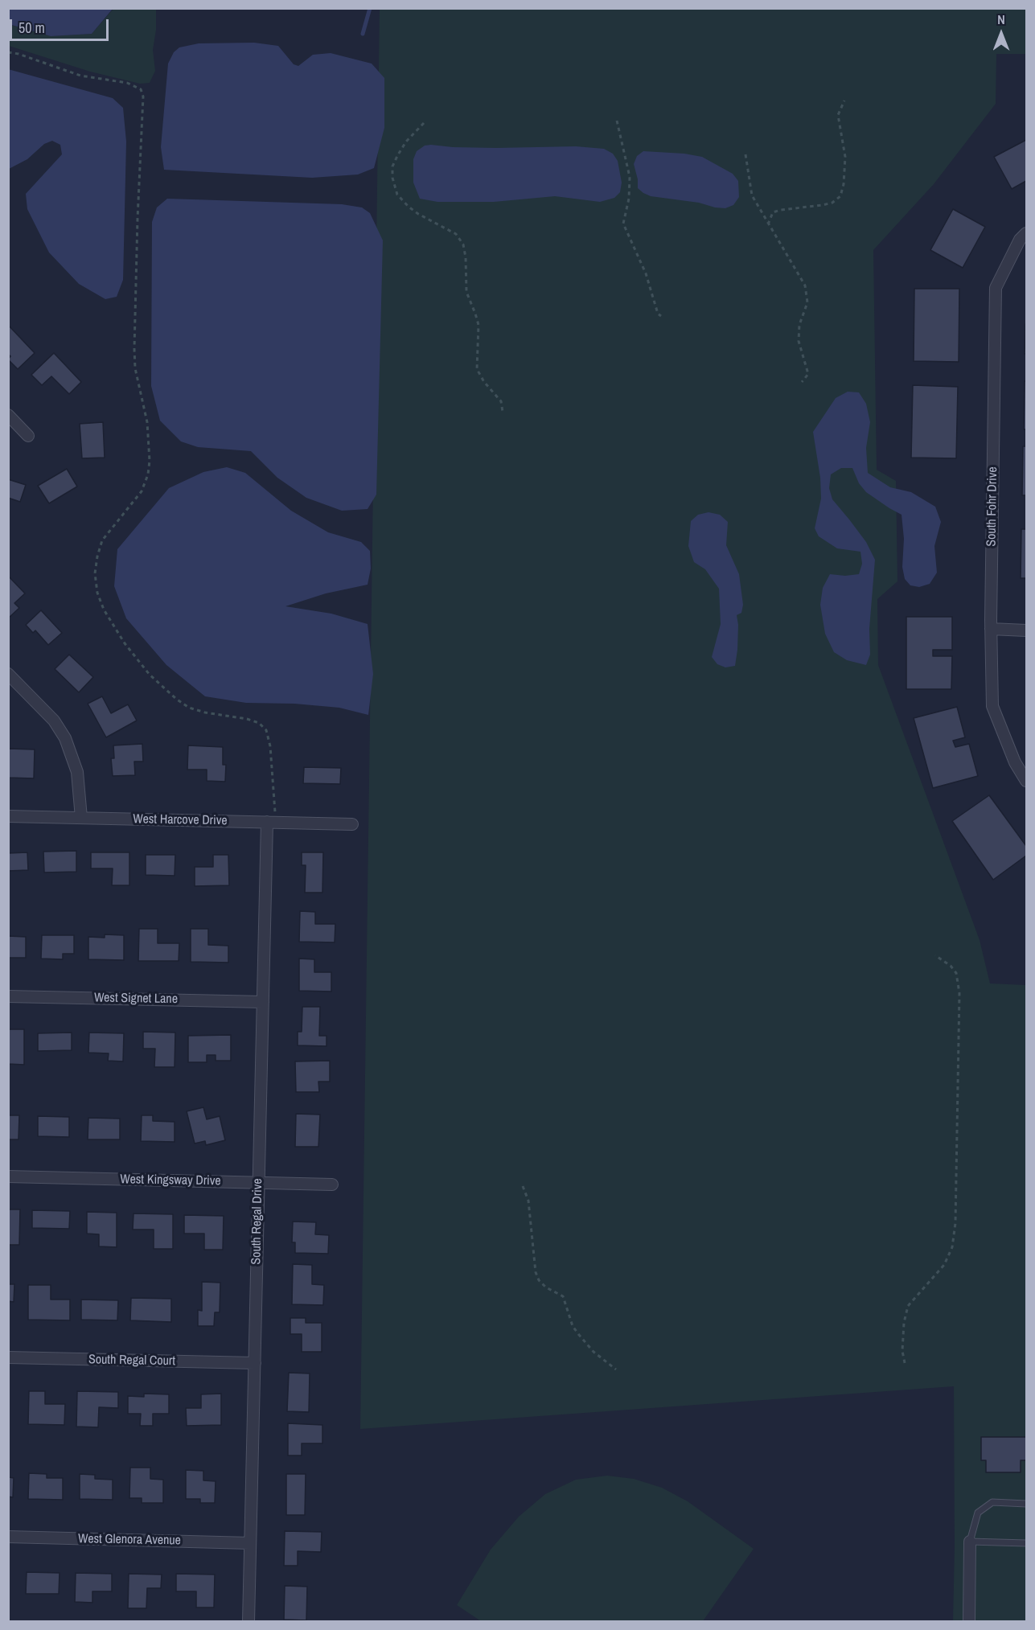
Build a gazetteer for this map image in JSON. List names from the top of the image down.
{
  "streets": {
    "street": [
      "South Fohr Drive",
      "West Harcove Drive",
      "West Signet Lane",
      "West Kingsway Drive",
      "South Regal Drive",
      "South Regal Court",
      "West Glenora Avenue"
    ]
  },
  "crossings": [
    ["West Harcove Drive", "South Regal Drive"],
    ["West Signet Lane", "South Regal Drive"],
    ["West Kingsway Drive", "South Regal Drive"],
    ["South Regal Drive", "South Regal Court"],
    ["South Regal Drive", "West Glenora Avenue"]
  ],
  "scale_bar": "50 m",
  "north": "top"
}
